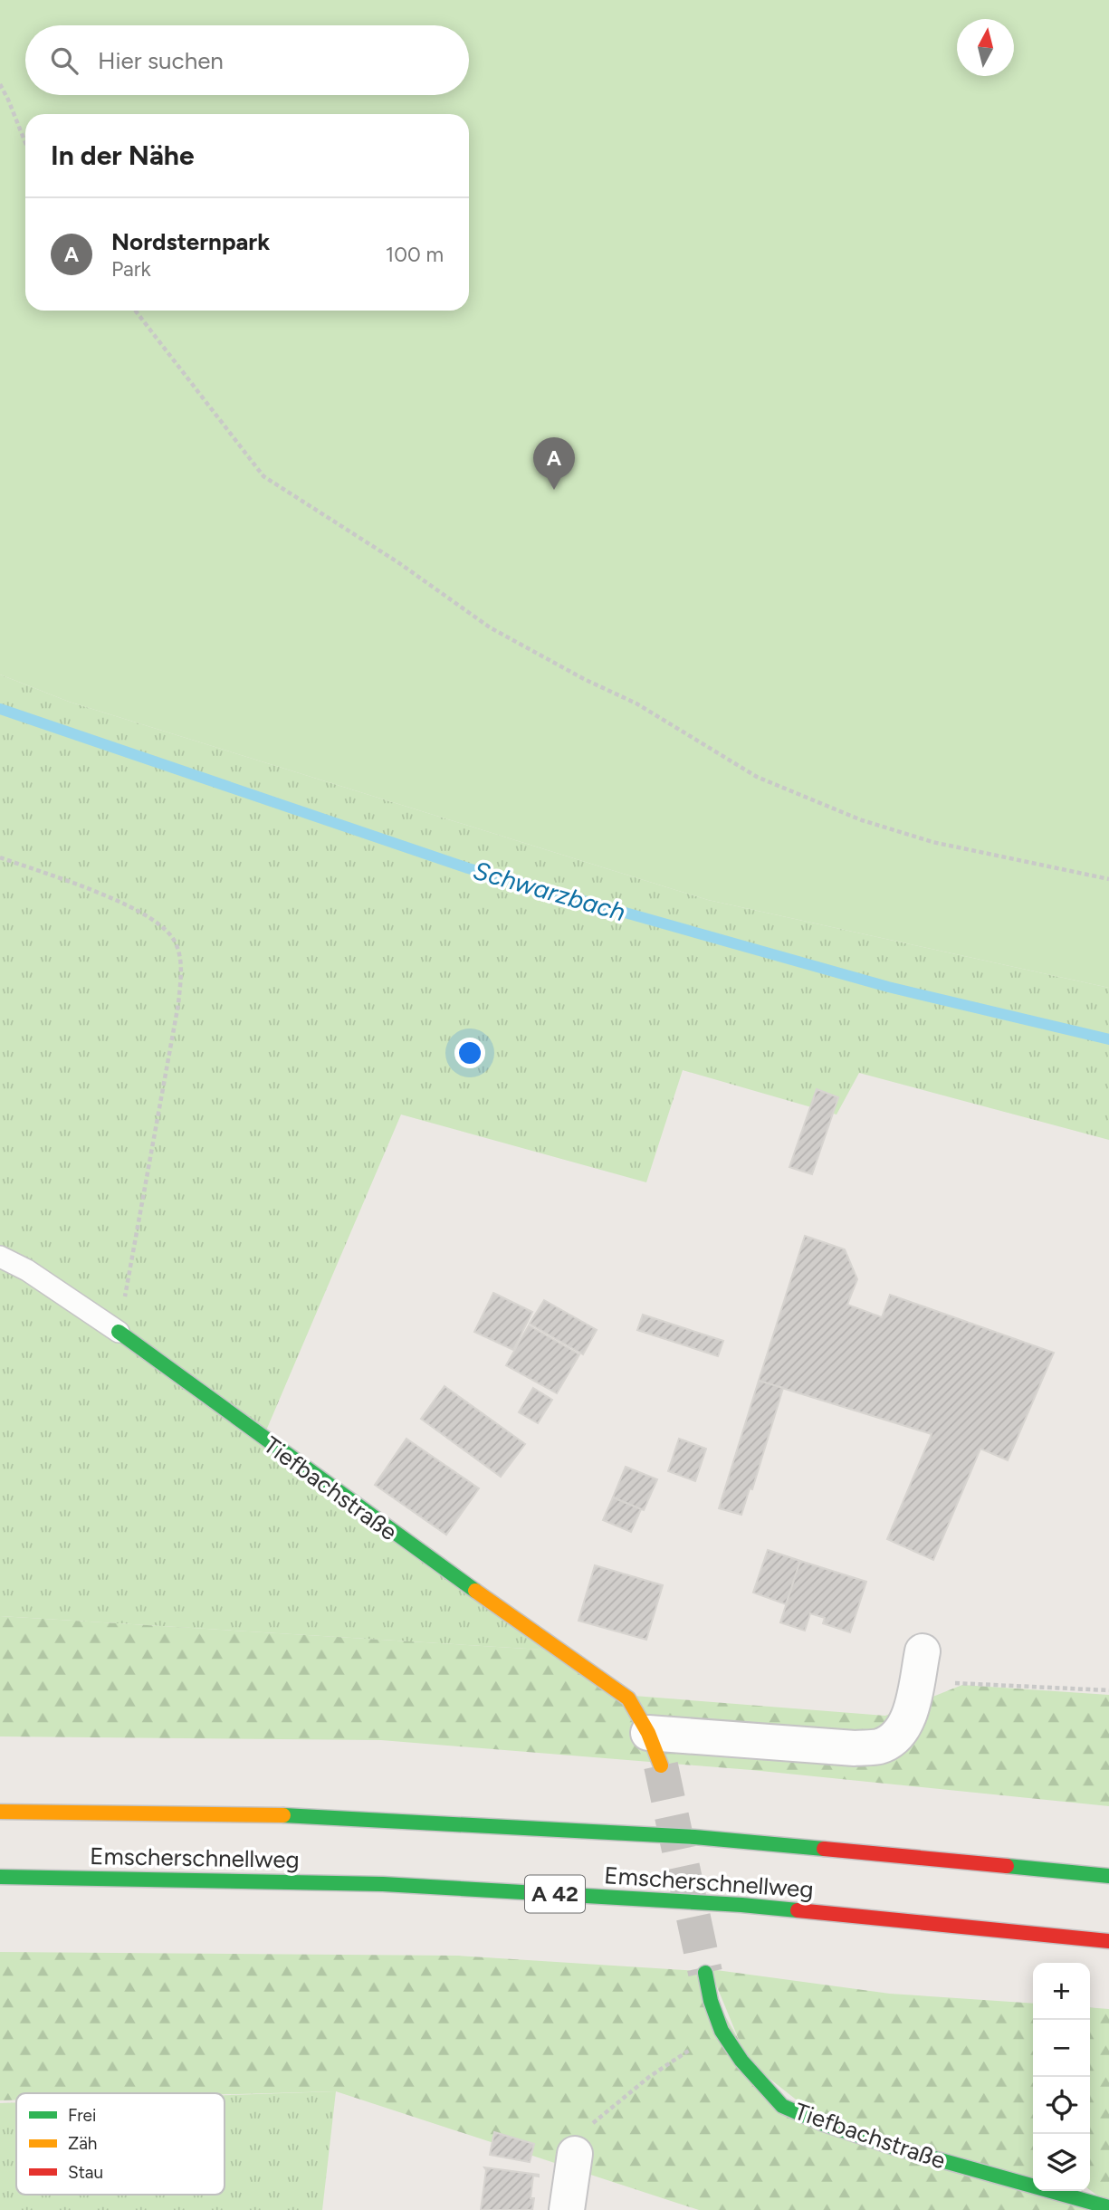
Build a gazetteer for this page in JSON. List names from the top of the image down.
{
  "streets": {
    "main road": ["Tiefbachstraße", "Emscherschnellweg", "A 42"]
  },
  "water": ["Schwarzbach"],
  "legend": ["Frei", "Zäh", "Stau"],
  "north": "top",
  "page": {
    "search": "Hier suchen",
    "heading": "In der Nähe",
    "list": [
      {
        "mark": "A",
        "name": "Nordsternpark",
        "note": "Park",
        "value": "100 m"
      }
    ],
    "pins": "A",
    "map_buttons": ["+", "−"]
  }
}
